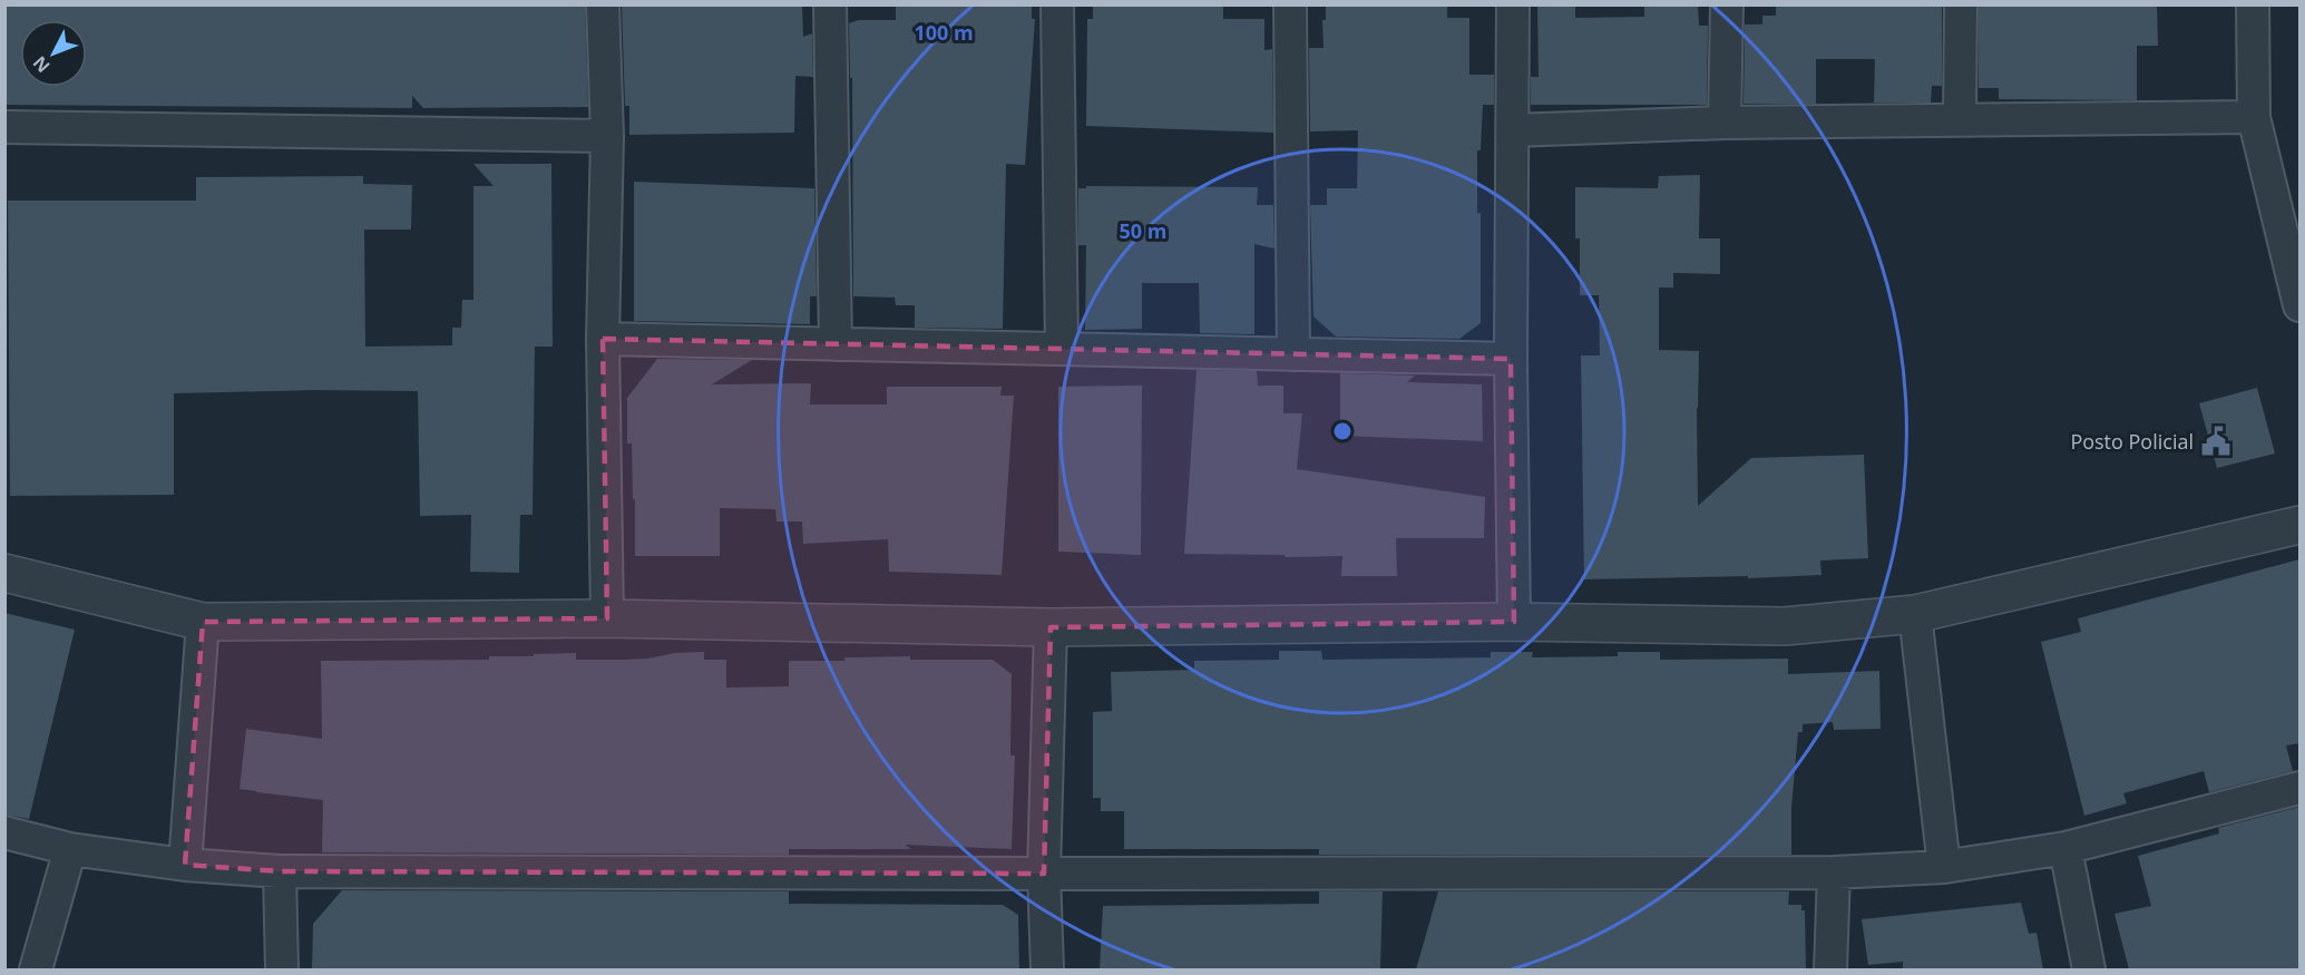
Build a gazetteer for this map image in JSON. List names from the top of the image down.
{
  "places": {
    "public building": ["Posto Policial"]
  },
  "north": "bottom left",
  "rings": ["100 m", "50 m"]
}
